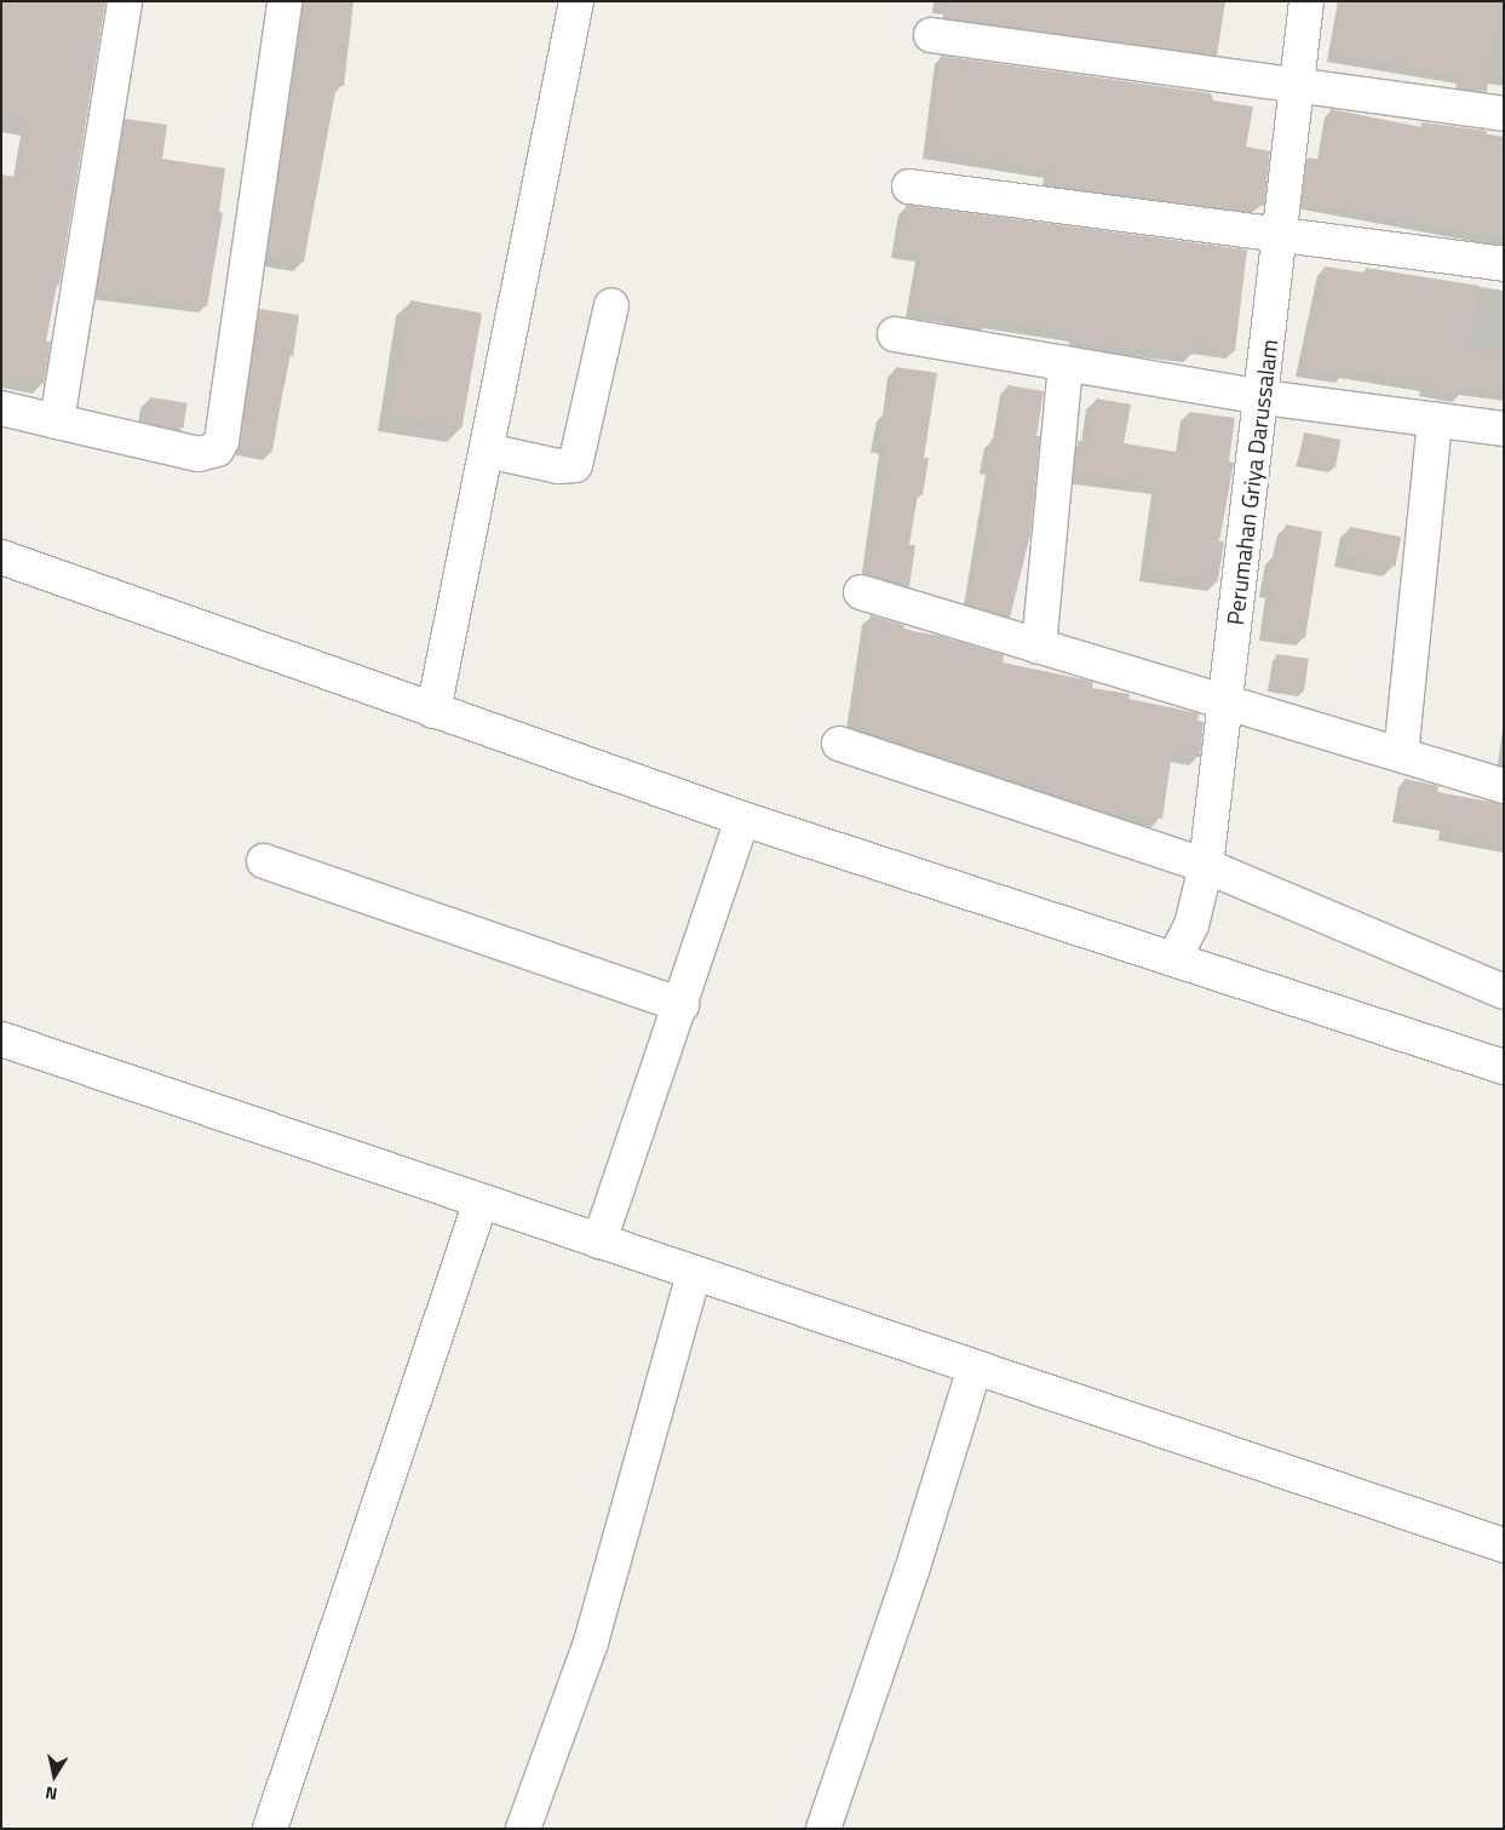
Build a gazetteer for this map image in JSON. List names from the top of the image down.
{
  "streets": {
    "street": ["Perumahan Griya Darussalam"]
  },
  "north": "bottom"
}
